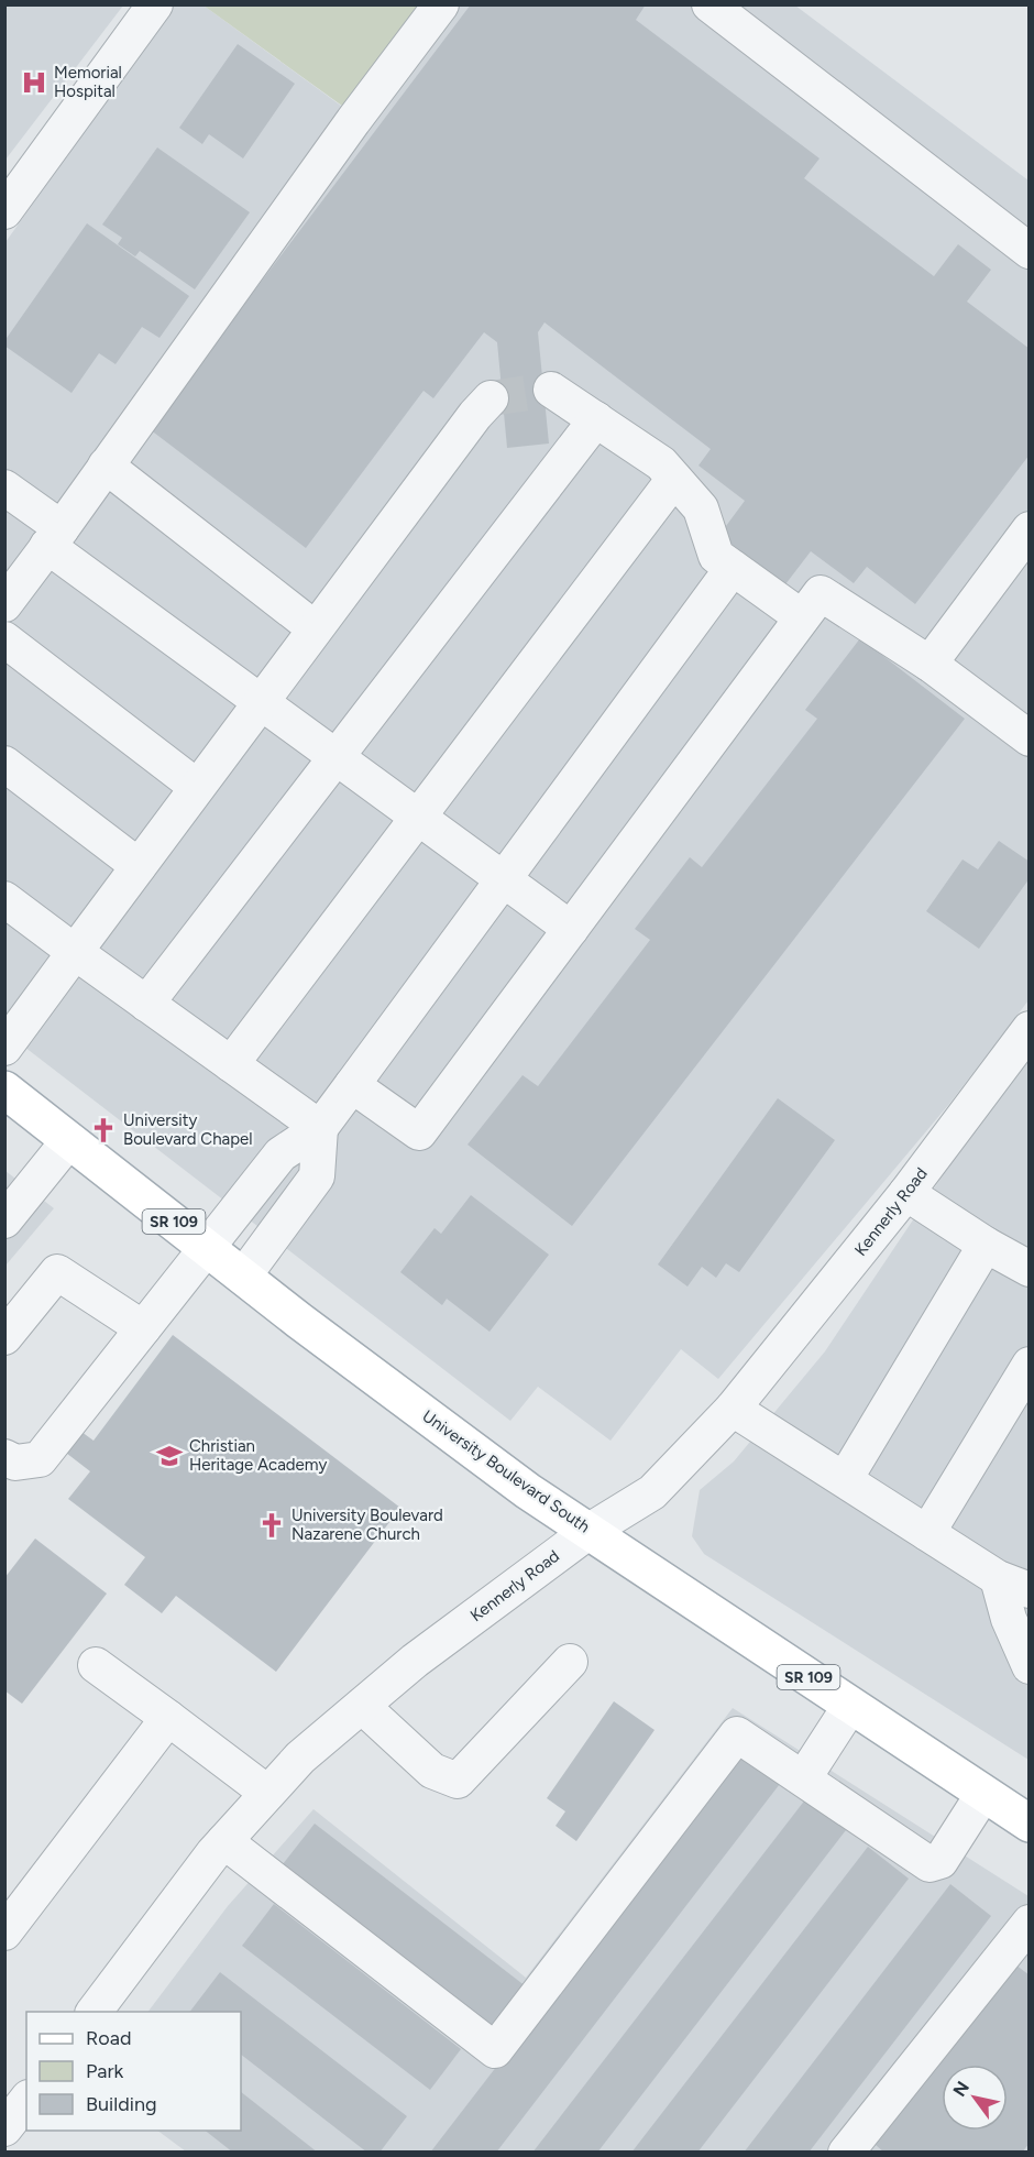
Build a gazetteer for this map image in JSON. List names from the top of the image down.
{
  "streets": {
    "main road": ["SR 109", "University Boulevard South"],
    "street": ["Kennerly Road"]
  },
  "crossings": [
    ["Kennerly Road", "University Boulevard South"]
  ],
  "places": {
    "hospital": ["Memorial Hospital"],
    "church": ["University Boulevard Chapel", "University Boulevard Nazarene Church"],
    "school or university": ["Christian Heritage Academy"]
  },
  "legend": ["Road", "Park", "Building"],
  "north": "top left"
}
